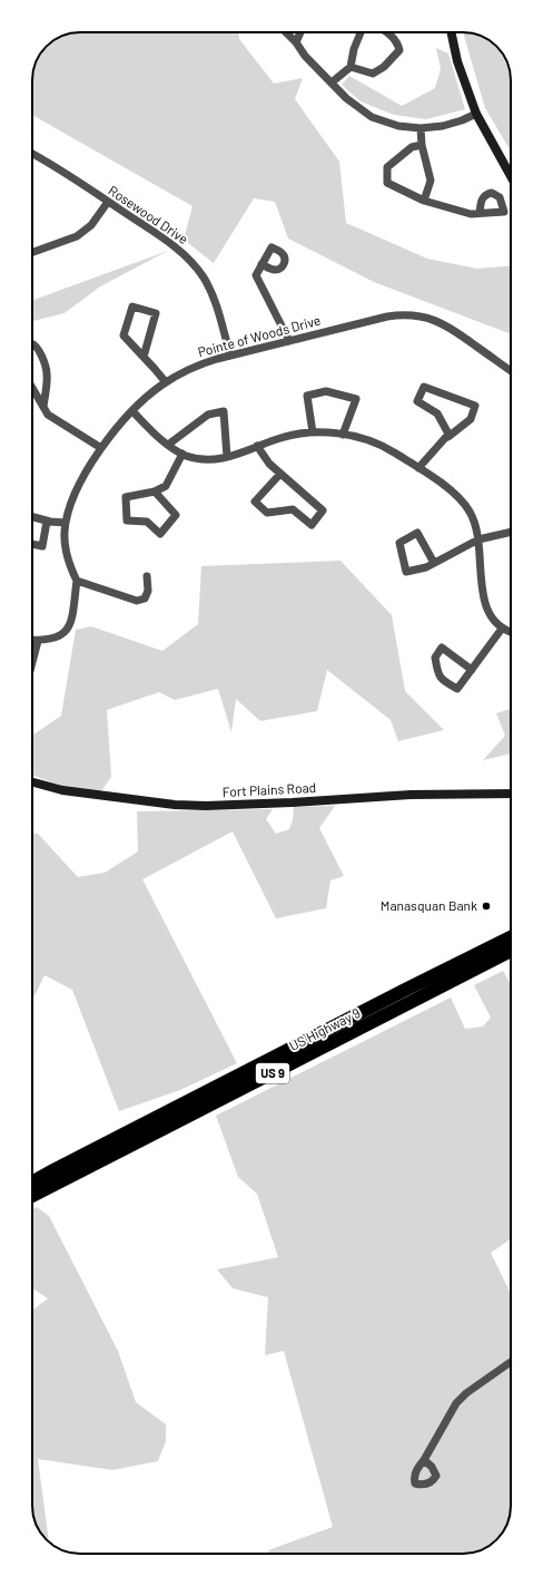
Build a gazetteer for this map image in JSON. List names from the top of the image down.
{
  "streets": {
    "highway": ["US Highway 9", "US 9"],
    "street": ["Rosewood Drive", "Pointe of Woods Drive", "Fort Plains Road"]
  },
  "crossings": [
    ["Rosewood Drive", "Pointe of Woods Drive"]
  ],
  "places": ["Manasquan Bank"]
}
